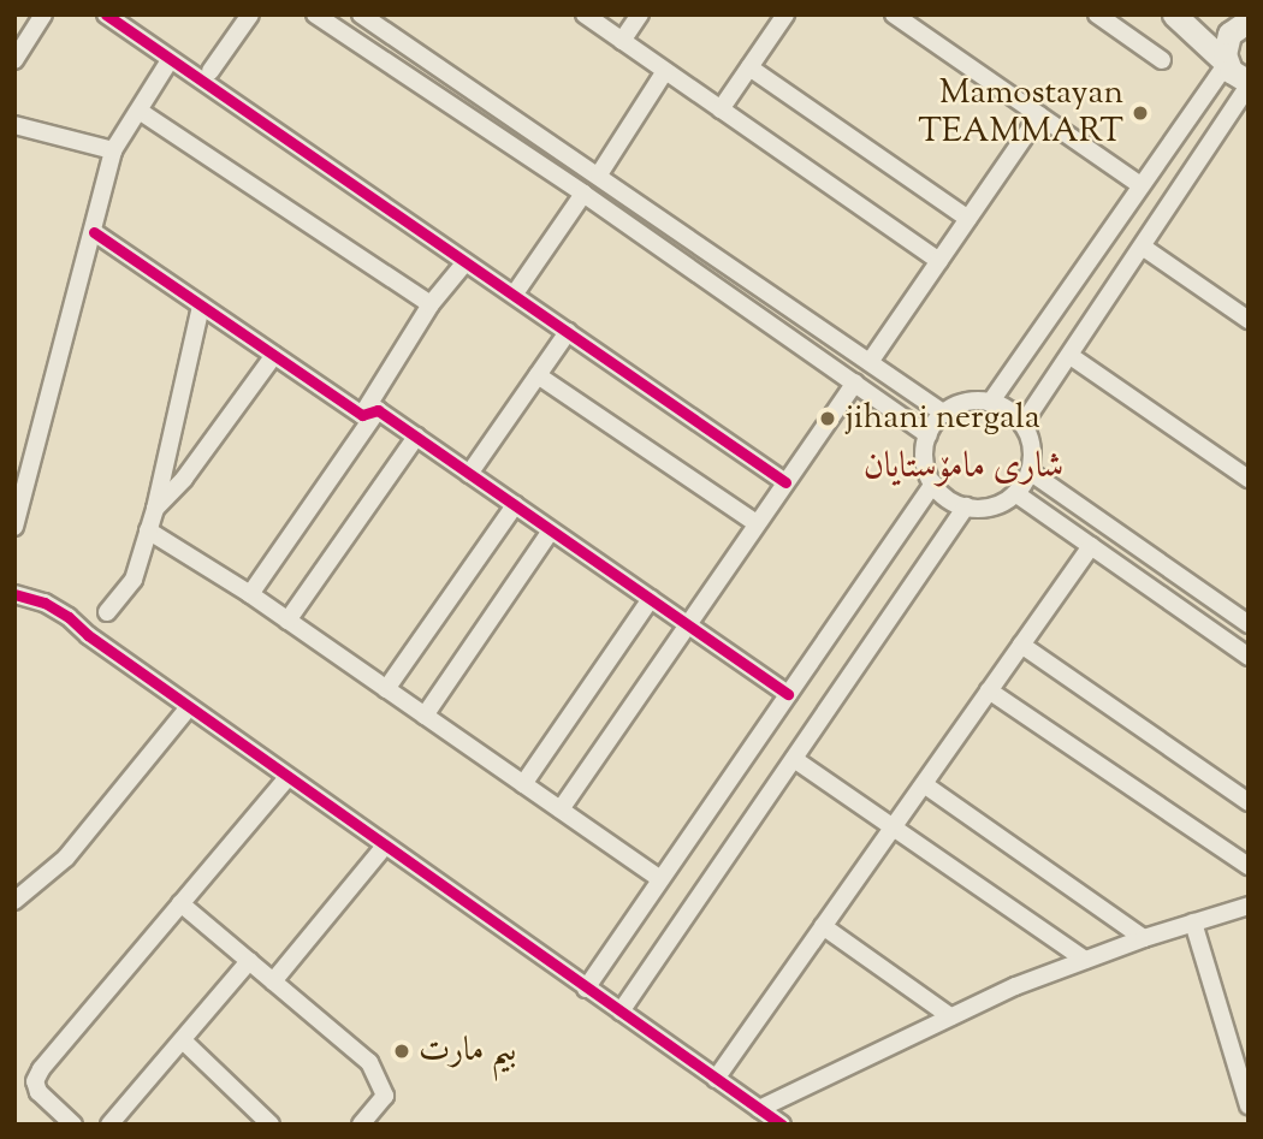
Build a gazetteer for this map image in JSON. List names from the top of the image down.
{
  "districts": ["شاری مامۆستایان"],
  "places": ["Mamostayan TEAMMART", "jihani nergala", "بیم مارت"]
}
